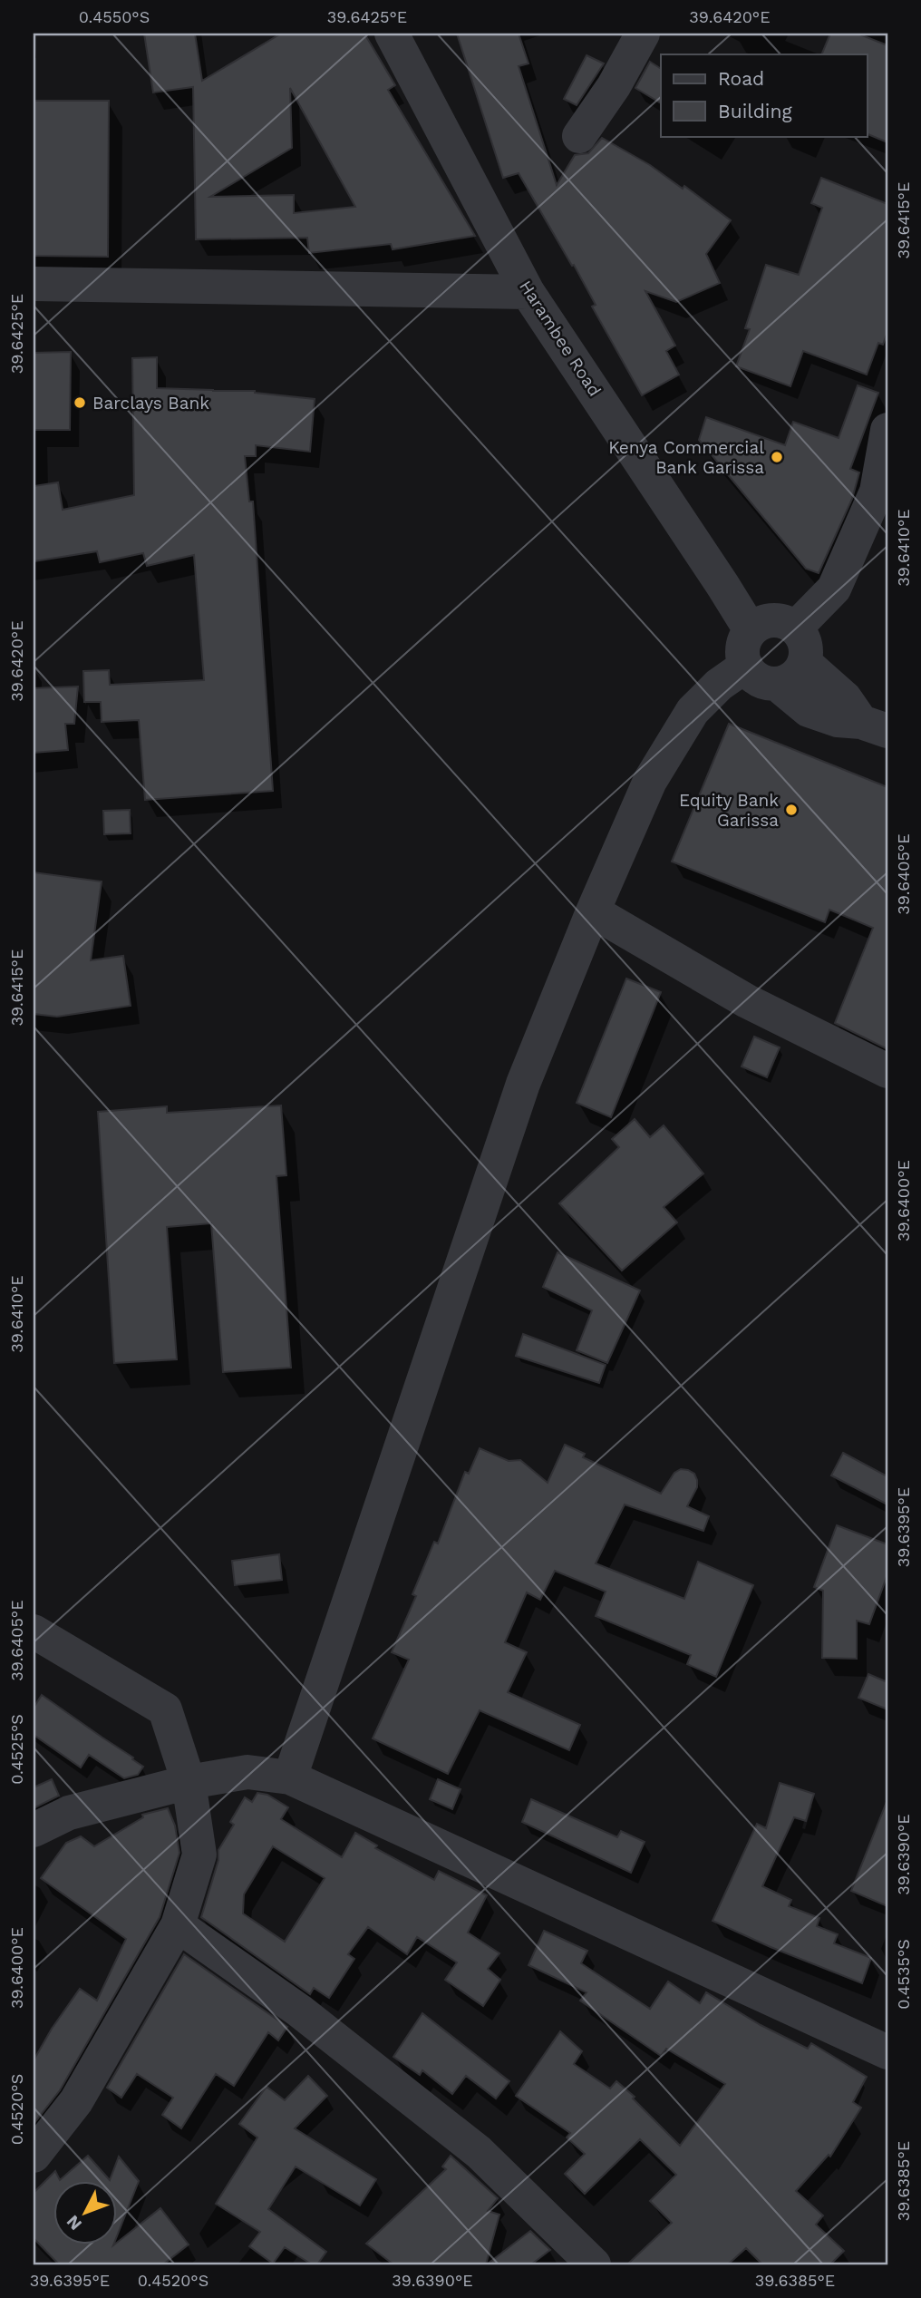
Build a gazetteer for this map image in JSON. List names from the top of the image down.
{
  "streets": {
    "street": ["Harambee Road"]
  },
  "places": ["Barclays Bank", "Kenya Commercial Bank Garissa", "Equity Bank Garissa"],
  "legend": ["Road", "Building"],
  "north": "bottom left",
  "coordinates": [
    "0.4550°S",
    "39.6425°E",
    "39.6420°E",
    "39.6415°E",
    "39.6410°E",
    "39.6405°E",
    "39.6400°E",
    "39.6395°E",
    "0.4525°S",
    "39.6390°E",
    "0.4535°S",
    "0.4520°S",
    "39.6385°E"
  ]
}
